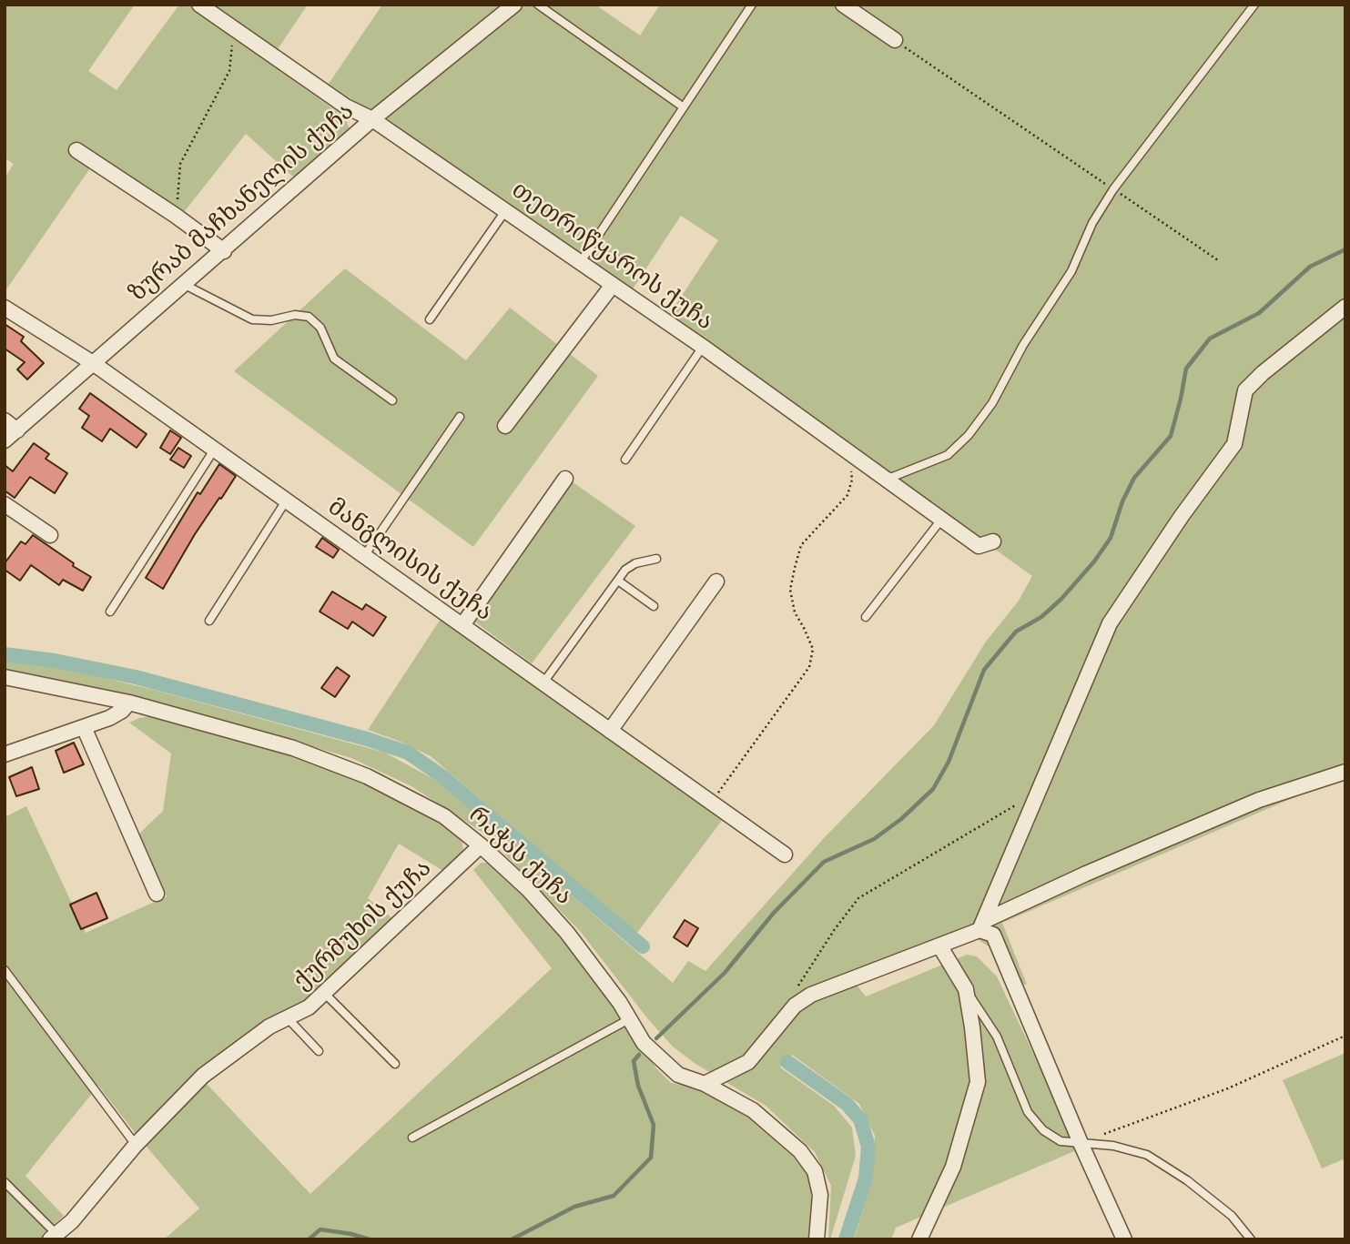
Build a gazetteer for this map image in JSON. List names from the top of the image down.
{
  "streets": {
    "street": [
      "ზურაბ მაჩხანელის ქუჩა",
      "თეთრიწყაროს ქუჩა",
      "მანგლისის ქუჩა",
      "რაჭას ქუჩა",
      "ქურმუხის ქუჩა"
    ]
  },
  "crossings": [
    ["ზურაბ მაჩხანელის ქუჩა", "თეთრიწყაროს ქუჩა"],
    ["ზურაბ მაჩხანელის ქუჩა", "მანგლისის ქუჩა"],
    ["რაჭას ქუჩა", "ქურმუხის ქუჩა"]
  ]
}
